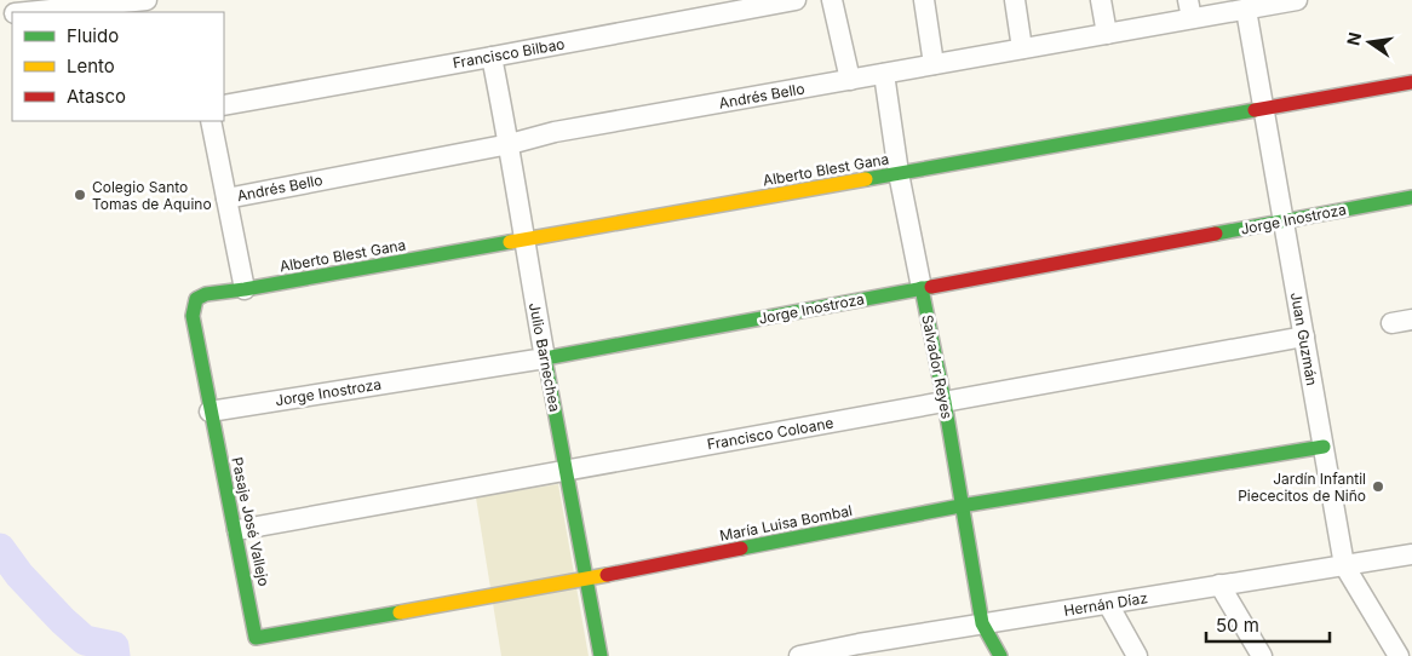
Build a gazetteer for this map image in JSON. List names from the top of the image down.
{
  "streets": {
    "street": [
      "Francisco Bilbao",
      "Andrés Bello",
      "Alberto Blest Gana",
      "Jorge Inostroza",
      "Juan Guzmán",
      "Julio Barnechea",
      "Salvador Reyes",
      "Francisco Coloane",
      "Pasaje José Vallejo",
      "María Luisa Bombal",
      "Hernán Díaz"
    ]
  },
  "crossings": [
    ["Francisco Bilbao", "Julio Barnechea"],
    ["Andrés Bello", "Juan Guzmán"],
    ["Andrés Bello", "Julio Barnechea"],
    ["Andrés Bello", "Salvador Reyes"],
    ["Alberto Blest Gana", "Jorge Inostroza"],
    ["Alberto Blest Gana", "Juan Guzmán"],
    ["Alberto Blest Gana", "Julio Barnechea"],
    ["Alberto Blest Gana", "Salvador Reyes"],
    ["Alberto Blest Gana", "Pasaje José Vallejo"],
    ["Jorge Inostroza", "Juan Guzmán"],
    ["Jorge Inostroza", "Julio Barnechea"],
    ["Jorge Inostroza", "Salvador Reyes"],
    ["Jorge Inostroza", "Pasaje José Vallejo"],
    ["Juan Guzmán", "Francisco Coloane"],
    ["Juan Guzmán", "María Luisa Bombal"],
    ["Juan Guzmán", "Hernán Díaz"],
    ["Julio Barnechea", "Francisco Coloane"],
    ["Julio Barnechea", "María Luisa Bombal"],
    ["Salvador Reyes", "Francisco Coloane"],
    ["Salvador Reyes", "María Luisa Bombal"],
    ["Salvador Reyes", "Hernán Díaz"],
    ["Francisco Coloane", "Pasaje José Vallejo"],
    ["Pasaje José Vallejo", "María Luisa Bombal"]
  ],
  "places": ["Colegio Santo Tomas de Aquino", "Jardín Infantil Piececitos de Niño"],
  "legend": ["Fluido", "Lento", "Atasco"],
  "scale_bar": "50 m",
  "north": "left"
}
